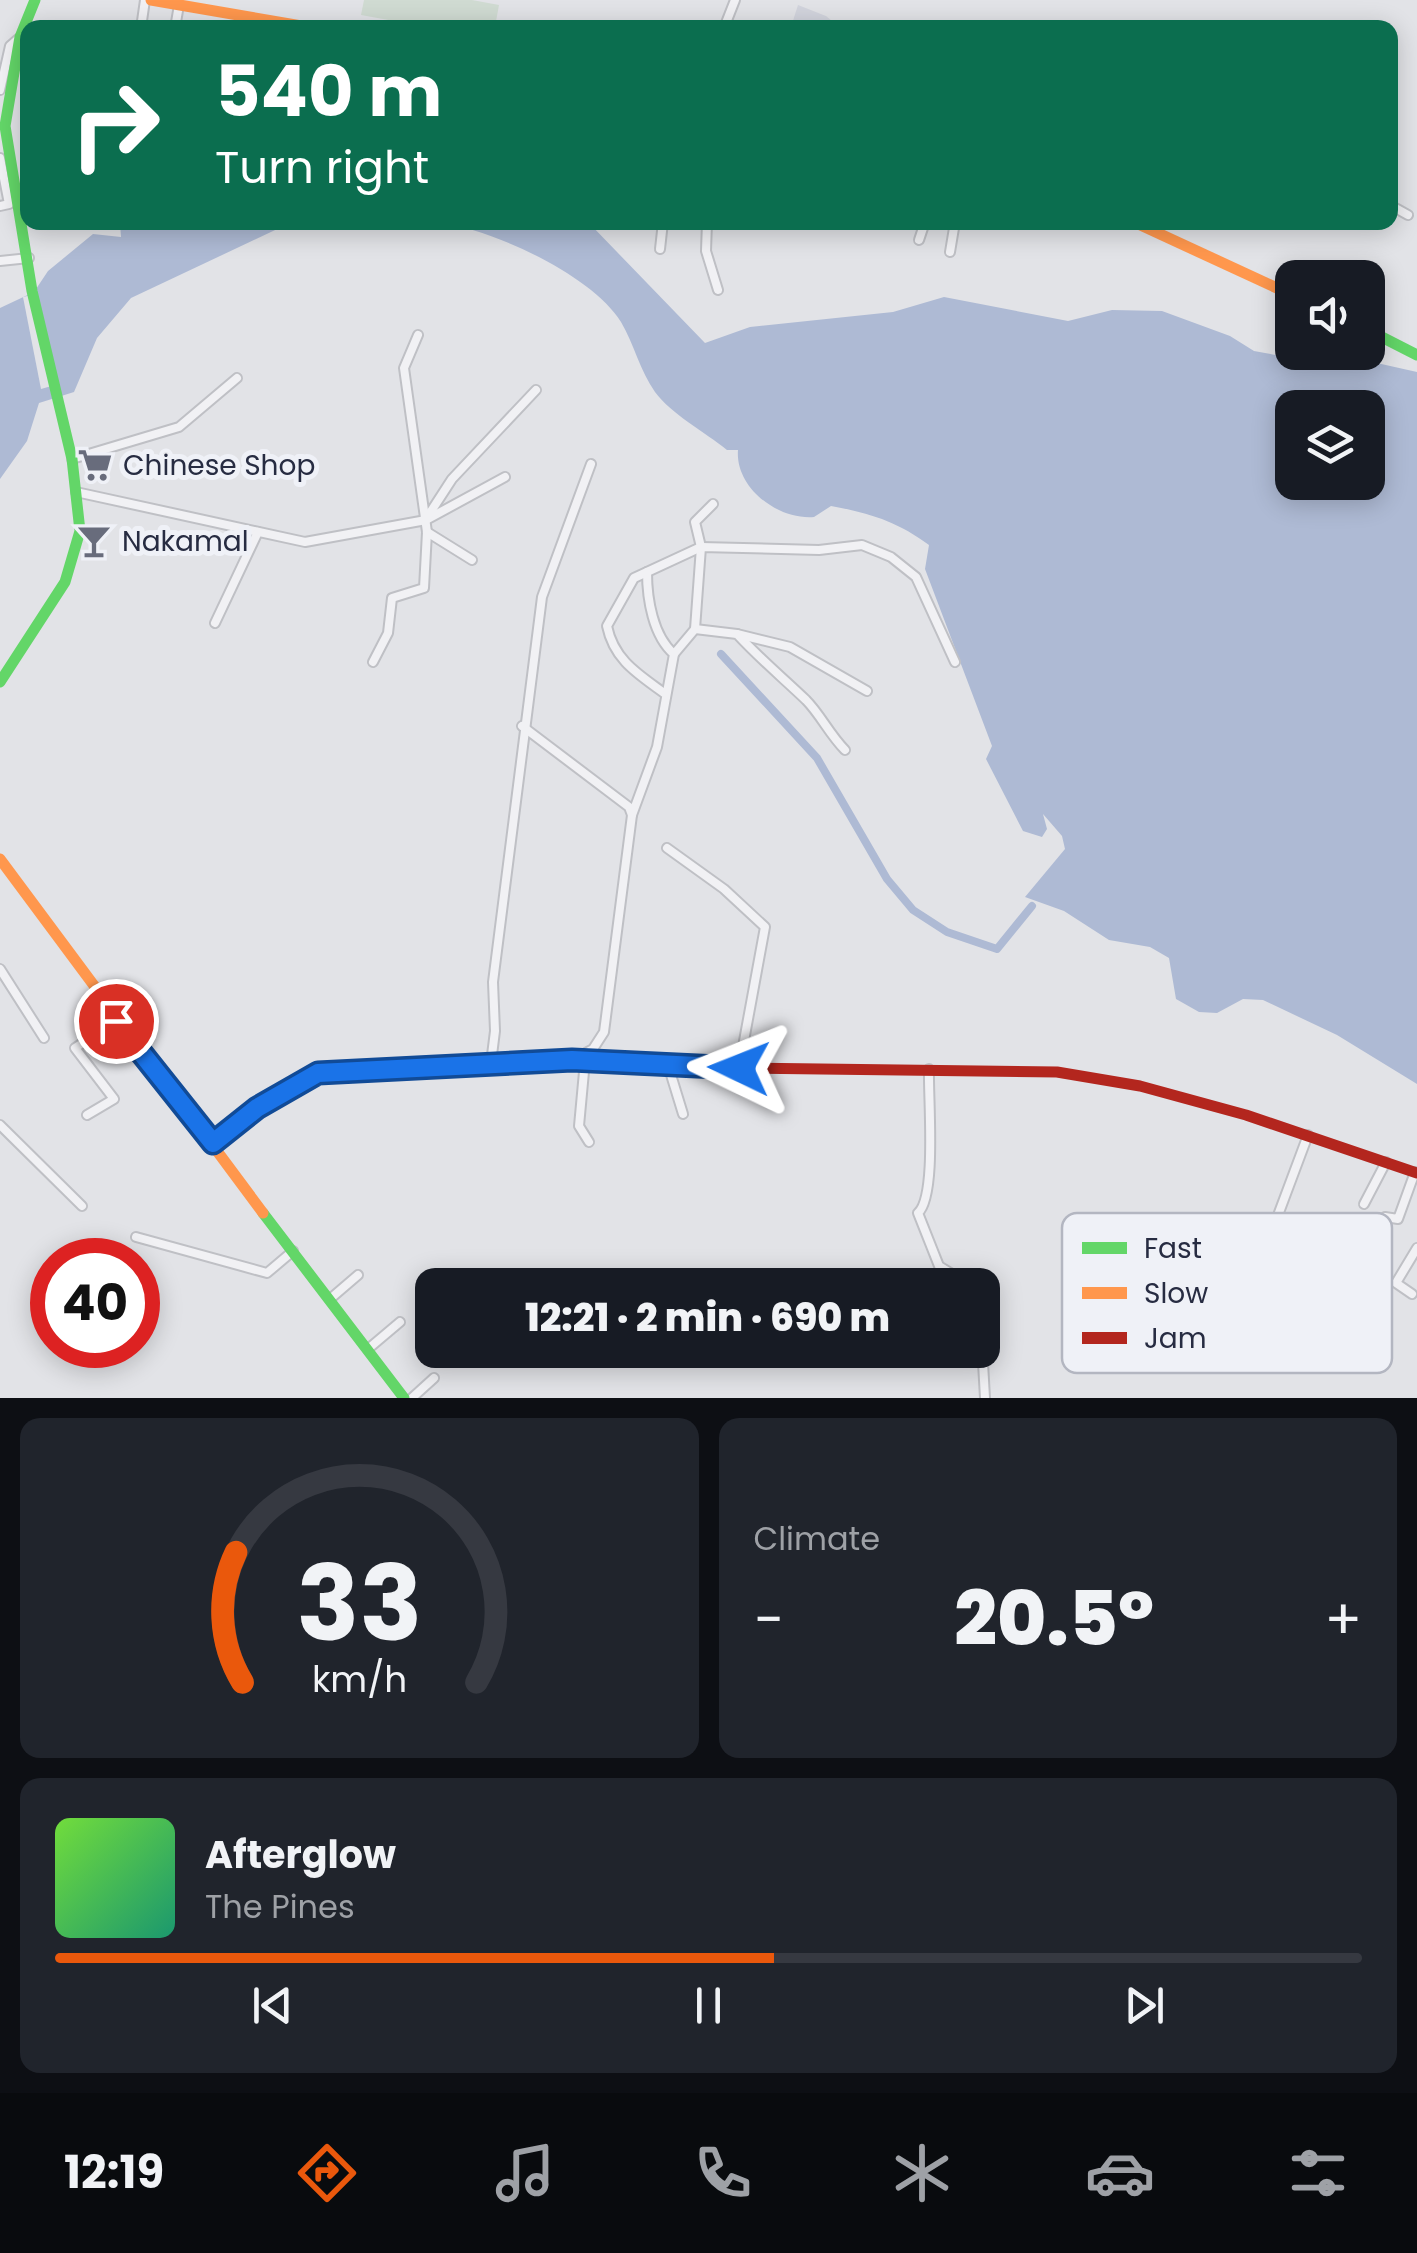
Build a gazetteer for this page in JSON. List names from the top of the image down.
{
  "places": {
    "supermarket": ["Chinese Shop"],
    "bar": ["Nakamal"]
  },
  "legend": ["Fast", "Slow", "Jam"],
  "page": {
    "turn": ["540 m", "Turn right"],
    "limit": "40",
    "trip": "12:21 · 2 min · 690 m",
    "tile": "Climate",
    "heat": ["−", "20.5°", "+"],
    "song": ["Afterglow", "The Pines"],
    "tabs": "12:19",
    "gauge": ["33", "km/h"]
  }
}
